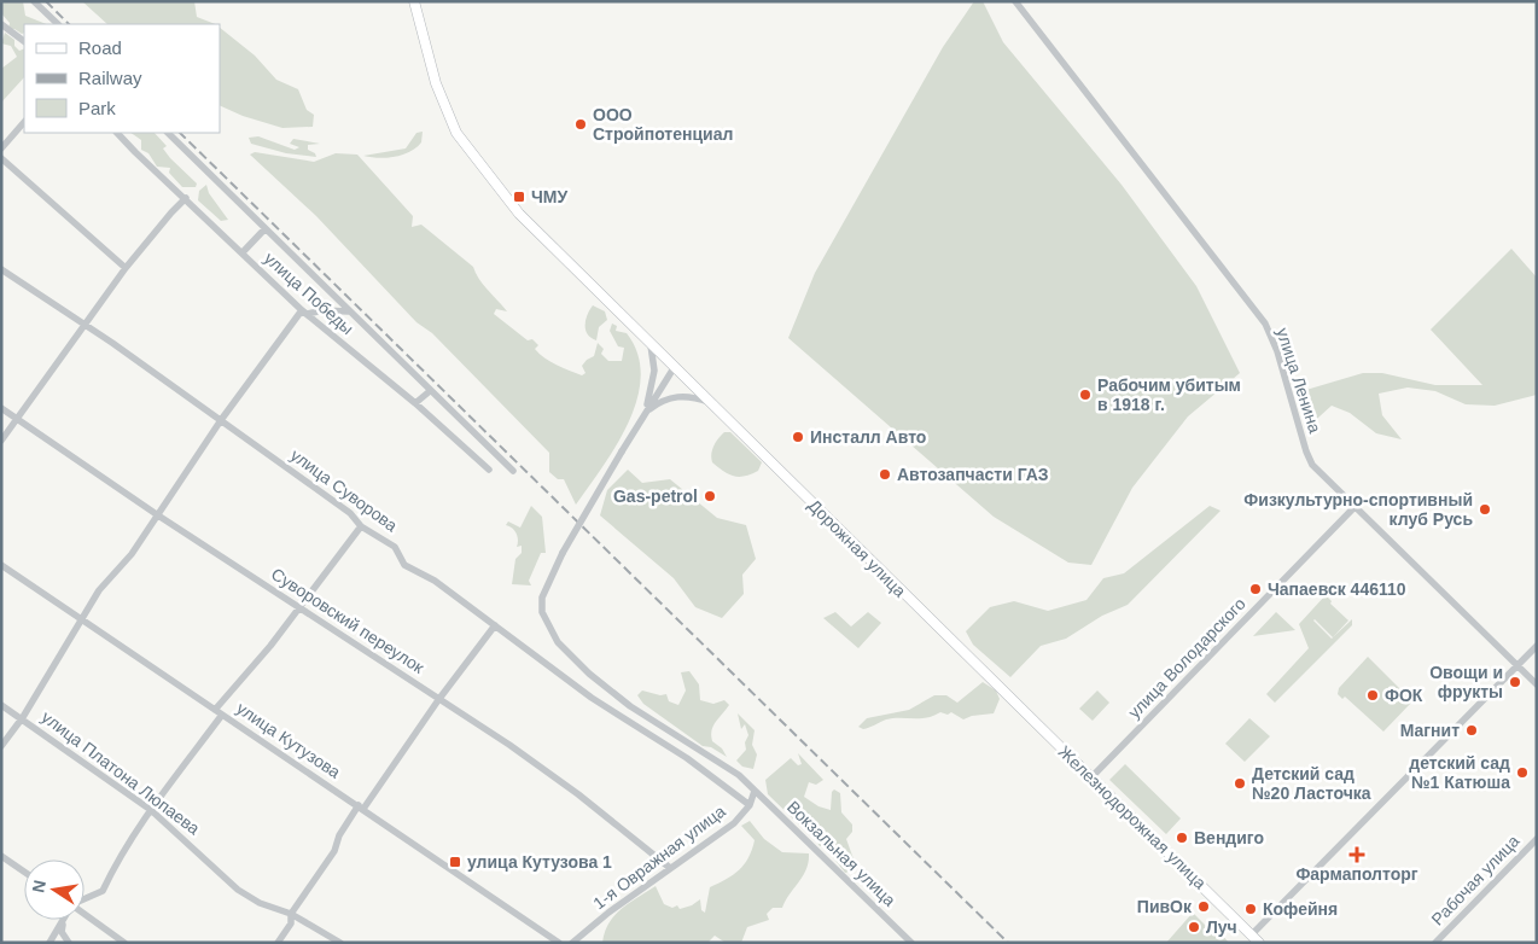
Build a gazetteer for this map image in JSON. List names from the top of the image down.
{
  "streets": {
    "main road": ["Дорожная улица", "Железнодорожная улица"],
    "street": [
      "улица Победы",
      "улица Ленина",
      "улица Суворова",
      "Суворовский переулок",
      "улица Володарского",
      "улица Кутузова",
      "улица Платона Люпаева",
      "Вокзальная улица",
      "1-я Овражная улица",
      "Рабочая улица"
    ]
  },
  "crossings": [
    ["улица Ленина", "улица Володарского"],
    ["улица Суворова", "1-я Овражная улица"],
    ["Дорожная улица", "Железнодорожная улица"],
    ["Дорожная улица", "Вокзальная улица"],
    ["Суворовский переулок", "1-я Овражная улица"],
    ["улица Володарского", "Железнодорожная улица"],
    ["Вокзальная улица", "1-я Овражная улица"]
  ],
  "places": {
    "other": [
      "ООО Стройпотенциал",
      "Рабочим убитым в 1918 г.",
      "Инсталл Авто",
      "Автозапчасти ГАЗ",
      "Gas-petrol",
      "Физкультурно-спортивный клуб Русь",
      "Чапаевск 446110",
      "Овощи и фрукты",
      "ФОК",
      "Магнит",
      "детский сад №1 Катюша",
      "Детский сад №20 Ласточка",
      "Вендиго",
      "ПивОк",
      "Кофейня",
      "Луч"
    ],
    "transit": ["ЧМУ", "улица Кутузова 1"],
    "health": ["Фармаполторг"]
  },
  "legend": ["Road", "Railway", "Park"],
  "north": "left"
}
